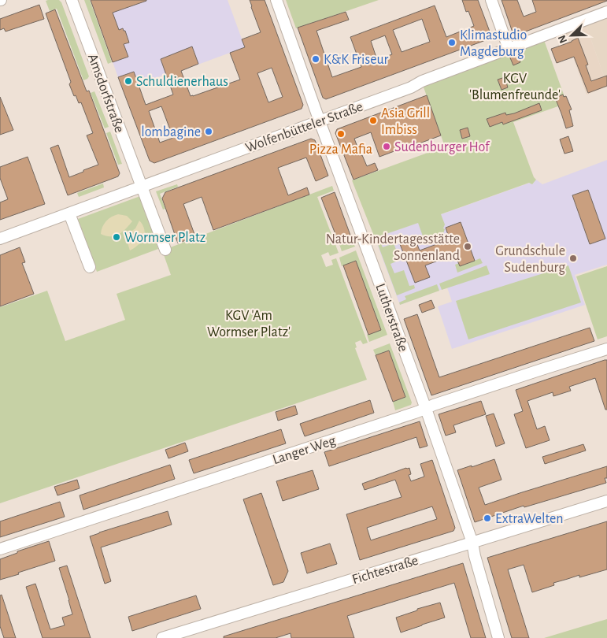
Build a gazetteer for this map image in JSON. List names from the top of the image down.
{
  "streets": {
    "street": [
      "Amsdorfstraße",
      "Wolfenbütteler Straße",
      "Lutherstraße",
      "Langer Weg",
      "Fichtestraße"
    ]
  },
  "crossings": [
    ["Amsdorfstraße", "Wolfenbütteler Straße"],
    ["Wolfenbütteler Straße", "Lutherstraße"],
    ["Lutherstraße", "Langer Weg"],
    ["Lutherstraße", "Fichtestraße"]
  ],
  "parks": ["KGV 'Blumenfreunde'", "KGV 'Am Wormser Platz'"],
  "places": [
    "Klimastudio Magdeburg",
    "K&K Friseur",
    "Schuldienerhaus",
    "Asia Grill Imbiss",
    "lombagine",
    "Pizza Mafia",
    "Sudenburger Hof",
    "Wormser Platz",
    "Natur-Kindertagesstätte Sonnenland",
    "Grundschule Sudenburg",
    "ExtraWelten"
  ],
  "north": "bottom left"
}
